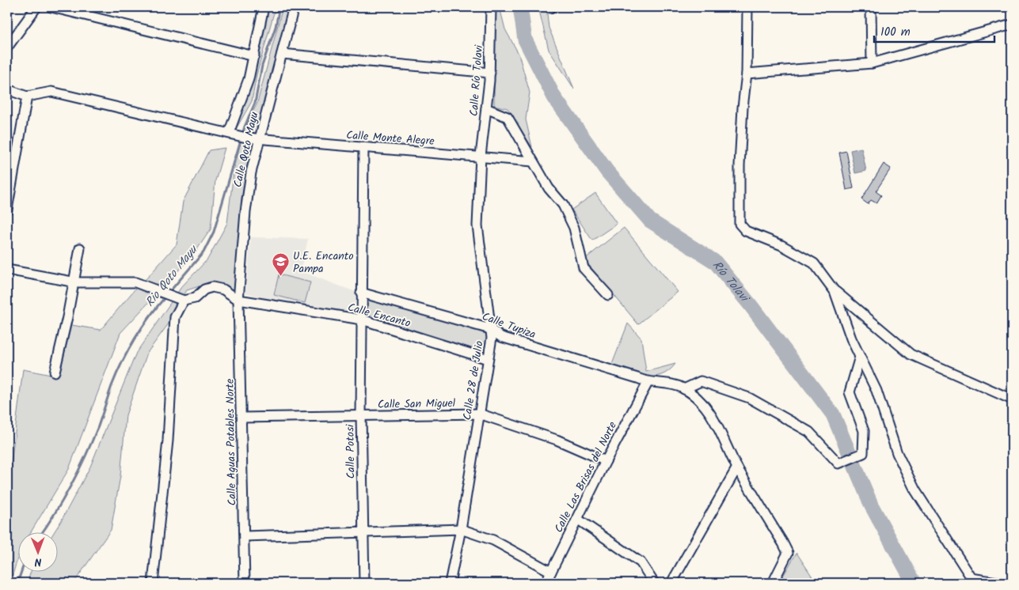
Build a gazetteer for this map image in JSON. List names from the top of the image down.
{
  "streets": {
    "street": [
      "Calle Río Tolavi",
      "Calle Monte Alegre",
      "Calle Qoto Mayu",
      "Calle Encanto",
      "Calle Tupiza",
      "Calle 28 de Julio",
      "Calle San Miguel",
      "Calle Aguas Potables Norte",
      "Calle Potosi",
      "Calle Las Brisas del Norte"
    ]
  },
  "crossings": [
    ["Calle Río Tolavi", "Calle Monte Alegre"],
    ["Calle Río Tolavi", "Calle 28 de Julio"],
    ["Calle Monte Alegre", "Calle Qoto Mayu"],
    ["Calle Monte Alegre", "Calle 28 de Julio"],
    ["Calle Monte Alegre", "Calle Potosi"],
    ["Calle Qoto Mayu", "Calle Encanto"],
    ["Calle Qoto Mayu", "Calle Aguas Potables Norte"],
    ["Calle Encanto", "Calle 28 de Julio"],
    ["Calle Encanto", "Calle Aguas Potables Norte"],
    ["Calle Encanto", "Calle Potosi"],
    ["Calle Tupiza", "Calle 28 de Julio"],
    ["Calle Tupiza", "Calle Potosi"],
    ["Calle Tupiza", "Calle Las Brisas del Norte"],
    ["Calle 28 de Julio", "Calle San Miguel"],
    ["Calle San Miguel", "Calle Aguas Potables Norte"],
    ["Calle San Miguel", "Calle Potosi"],
    ["Calle San Miguel", "Calle Las Brisas del Norte"]
  ],
  "water": ["Rio Qoto Mayu", "Río Tolavi"],
  "places": {
    "school or university": ["U.E. Encanto Pampa"]
  },
  "scale_bar": "100 m",
  "north": "bottom"
}
